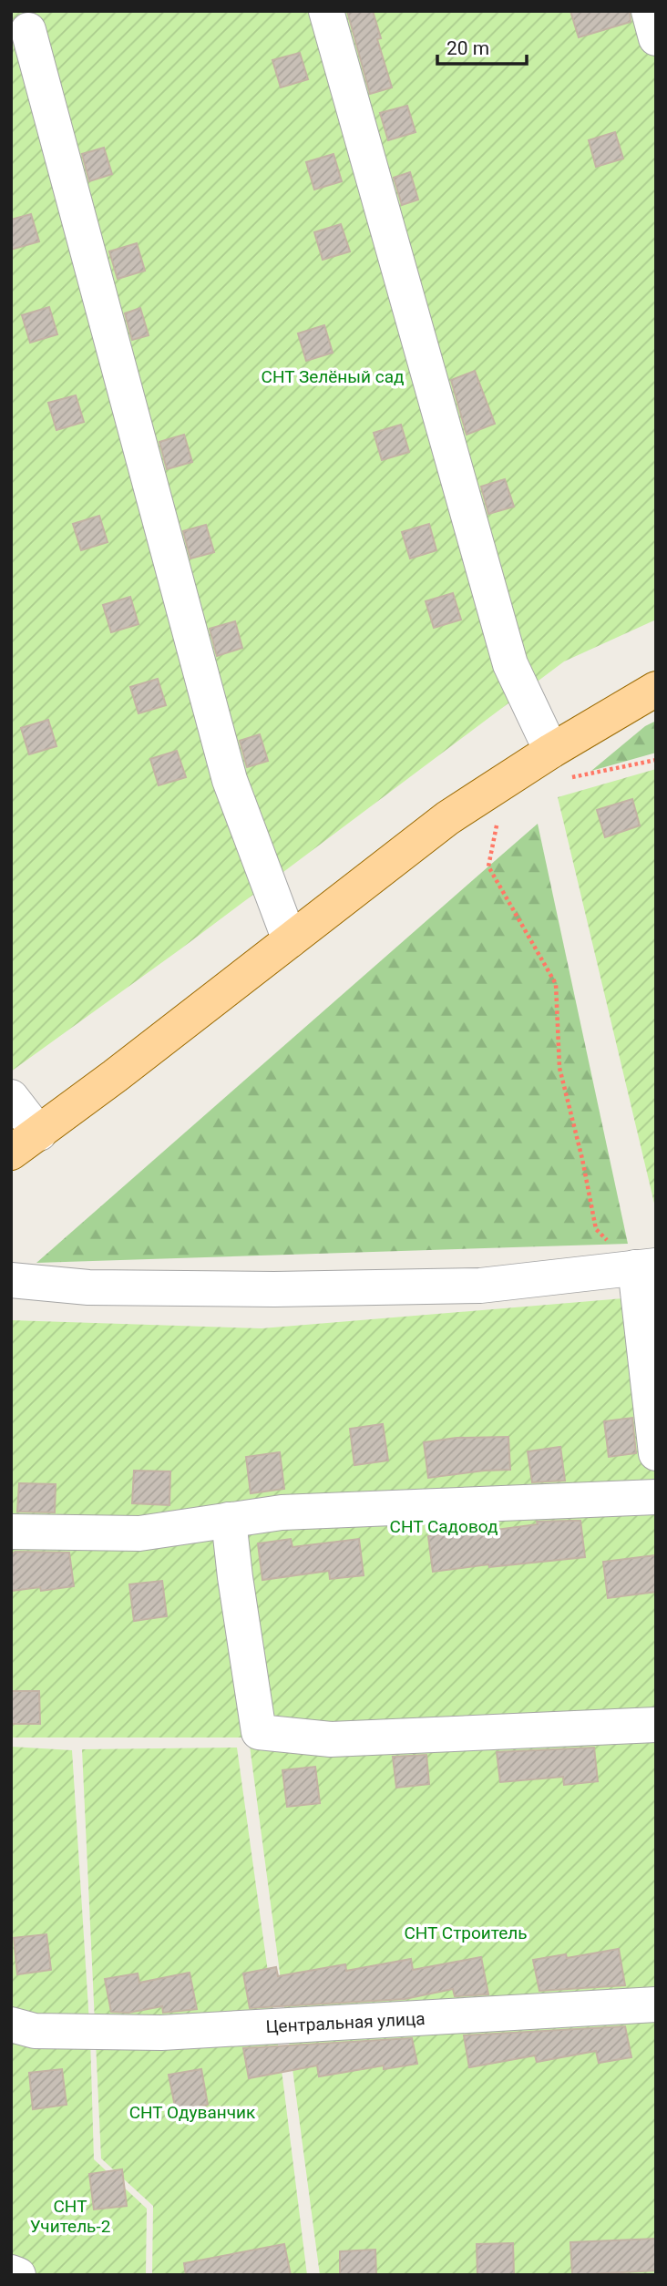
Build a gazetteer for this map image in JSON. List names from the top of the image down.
{
  "streets": {
    "street": ["Центральная улица"]
  },
  "parks": [
    "СНТ Зелёный сад",
    "СНТ Садовод",
    "СНТ Строитель",
    "СНТ Одуванчик",
    "СНТ Учитель-2"
  ],
  "scale_bar": "20 m"
}
